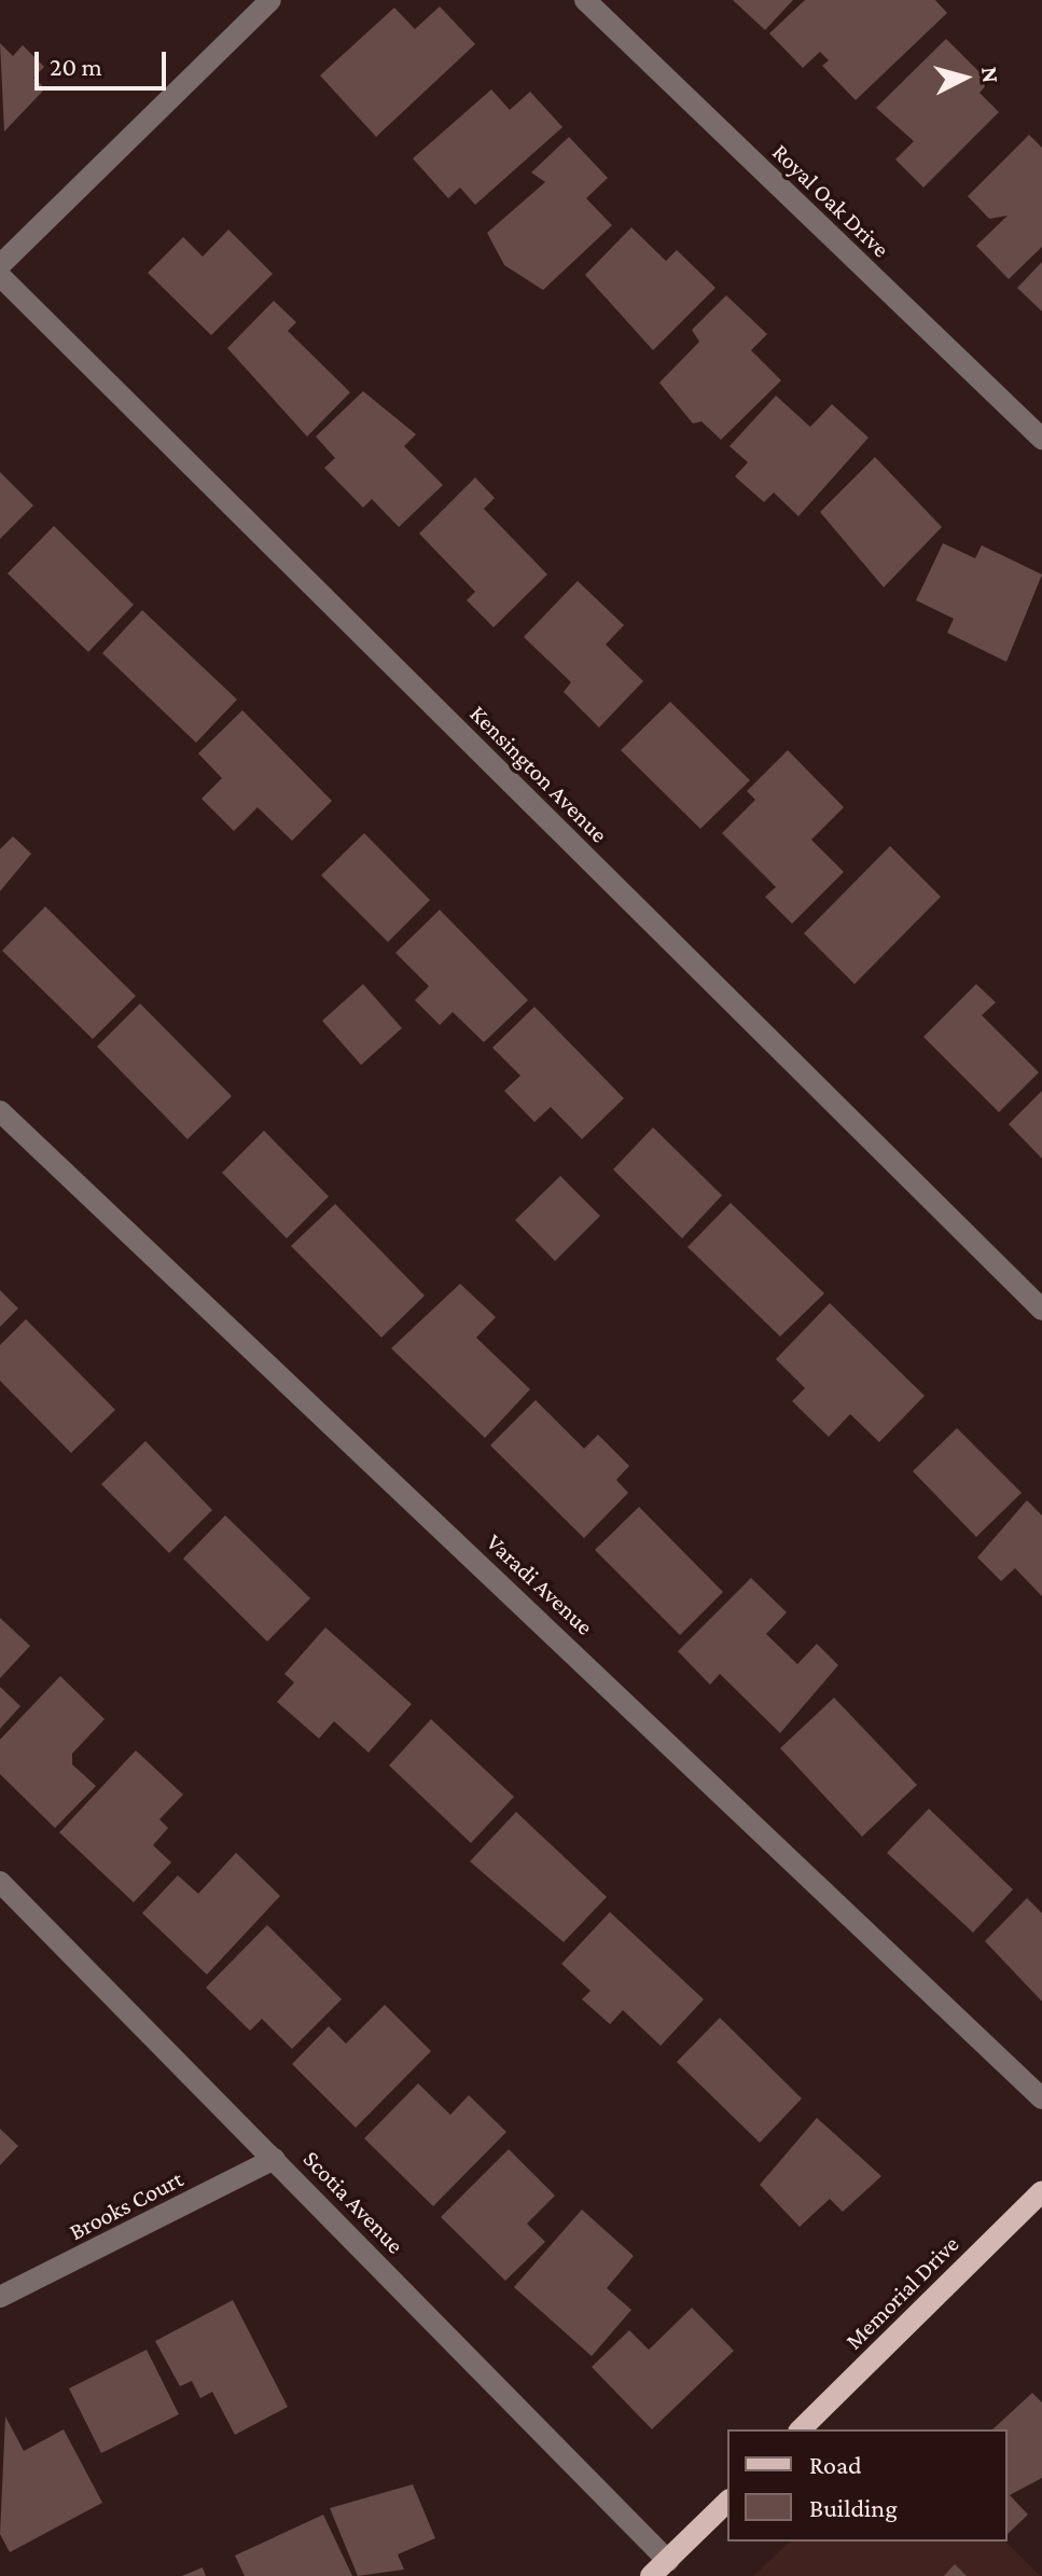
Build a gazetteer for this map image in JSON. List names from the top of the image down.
{
  "streets": {
    "main road": ["Memorial Drive"],
    "street": [
      "Royal Oak Drive",
      "Kensington Avenue",
      "Varadi Avenue",
      "Scotia Avenue",
      "Brooks Court"
    ]
  },
  "crossings": [
    ["Scotia Avenue", "Brooks Court"]
  ],
  "legend": ["Road", "Building"],
  "scale_bar": "20 m",
  "north": "right"
}
